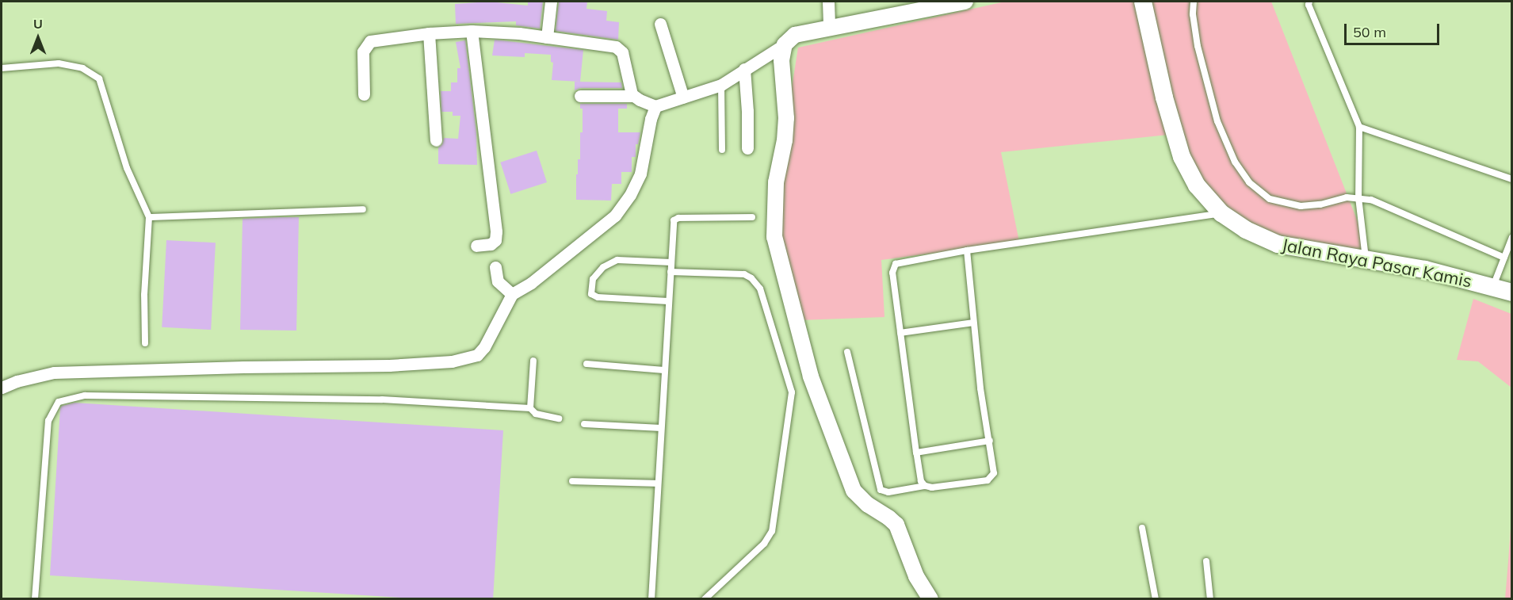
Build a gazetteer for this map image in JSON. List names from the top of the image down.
{
  "streets": {
    "main road": ["Jalan Raya Pasar Kamis"]
  },
  "scale_bar": "50 m",
  "north": "top"
}
